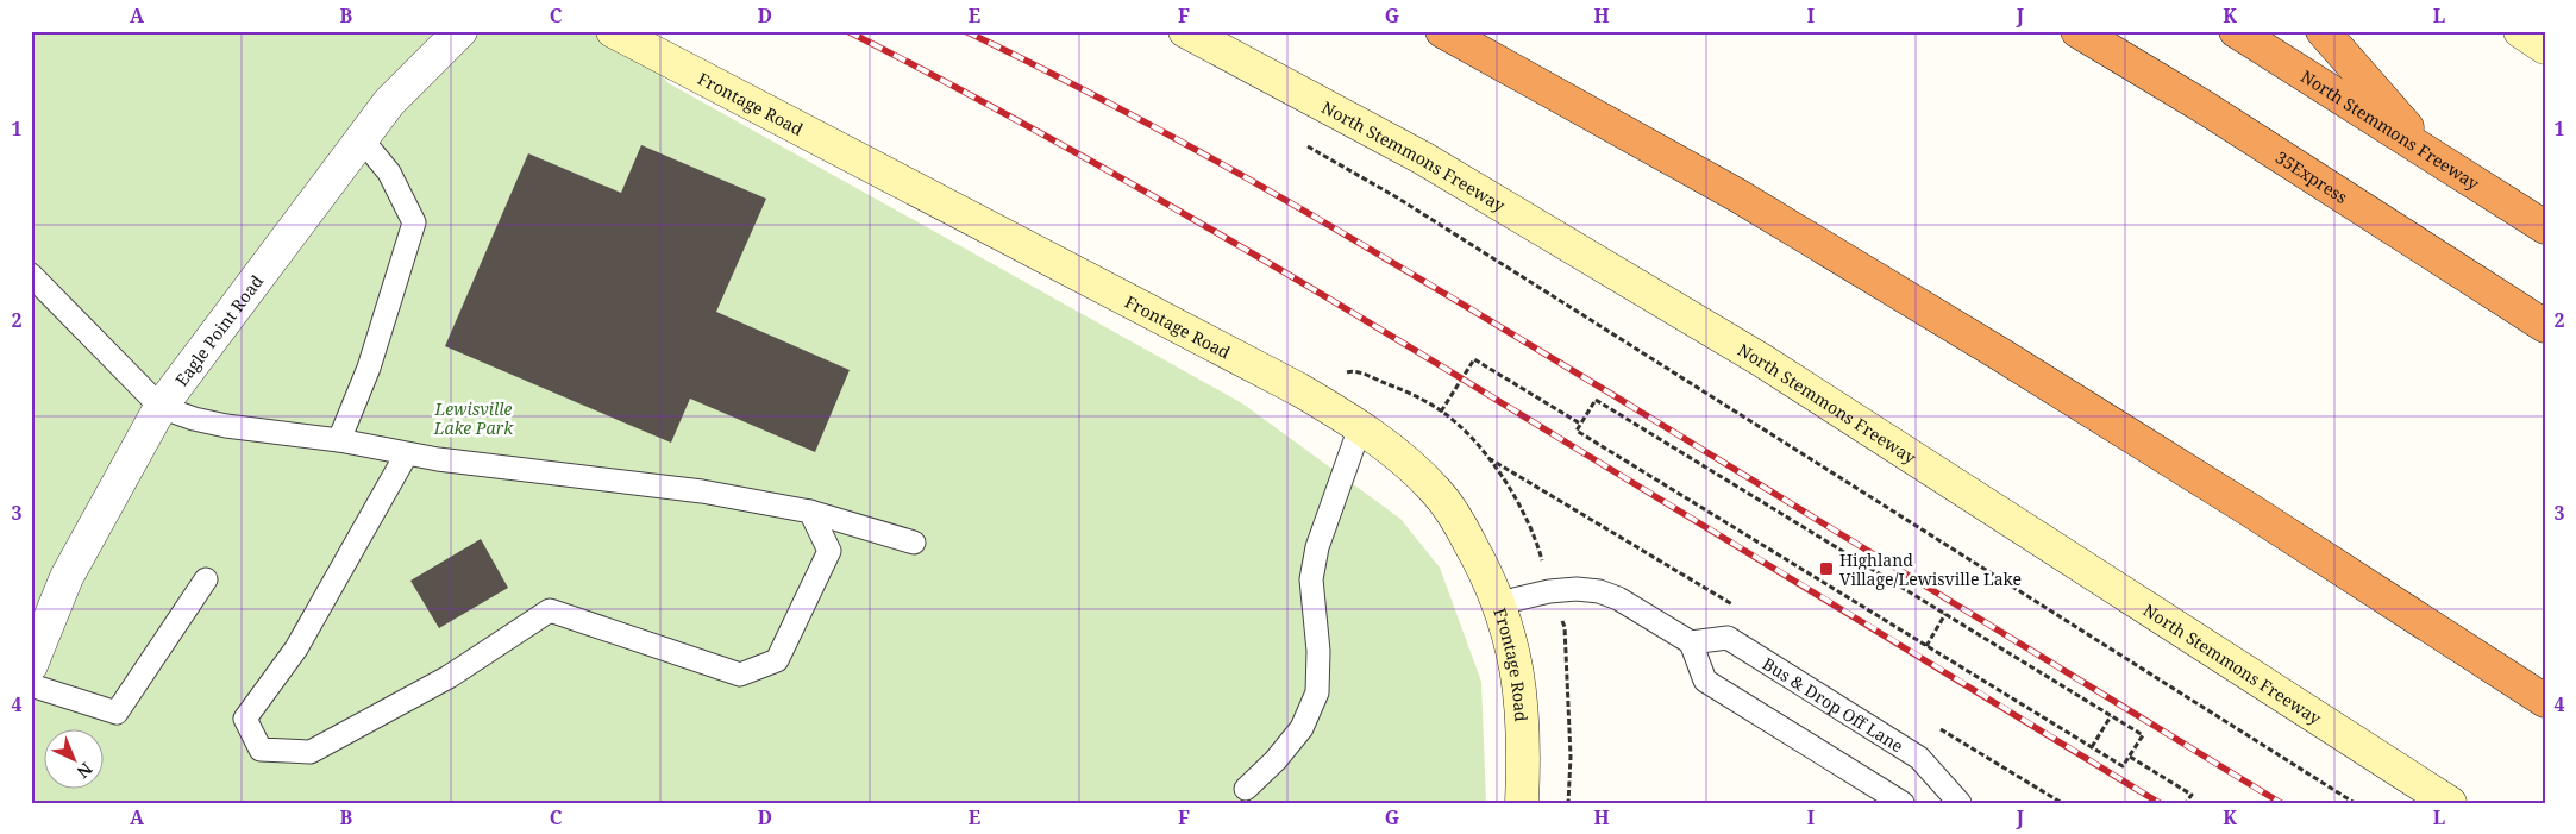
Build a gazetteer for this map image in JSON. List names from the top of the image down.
{
  "streets": {
    "highway": ["North Stemmons Freeway", "35Express"],
    "main road": ["Frontage Road"],
    "street": ["Eagle Point Road"],
    "lane": ["Bus & Drop Off Lane"]
  },
  "parks": ["Lewisville Lake Park"],
  "places": {
    "transit": ["Highland Village/Lewisville Lake"]
  },
  "north": "bottom right",
  "grid": {
    "columns": [
      "A",
      "B",
      "C",
      "D",
      "E",
      "F",
      "G",
      "H",
      "I",
      "J",
      "K",
      "L"
    ],
    "rows": [
      "1",
      "2",
      "3",
      "4"
    ]
  }
}
